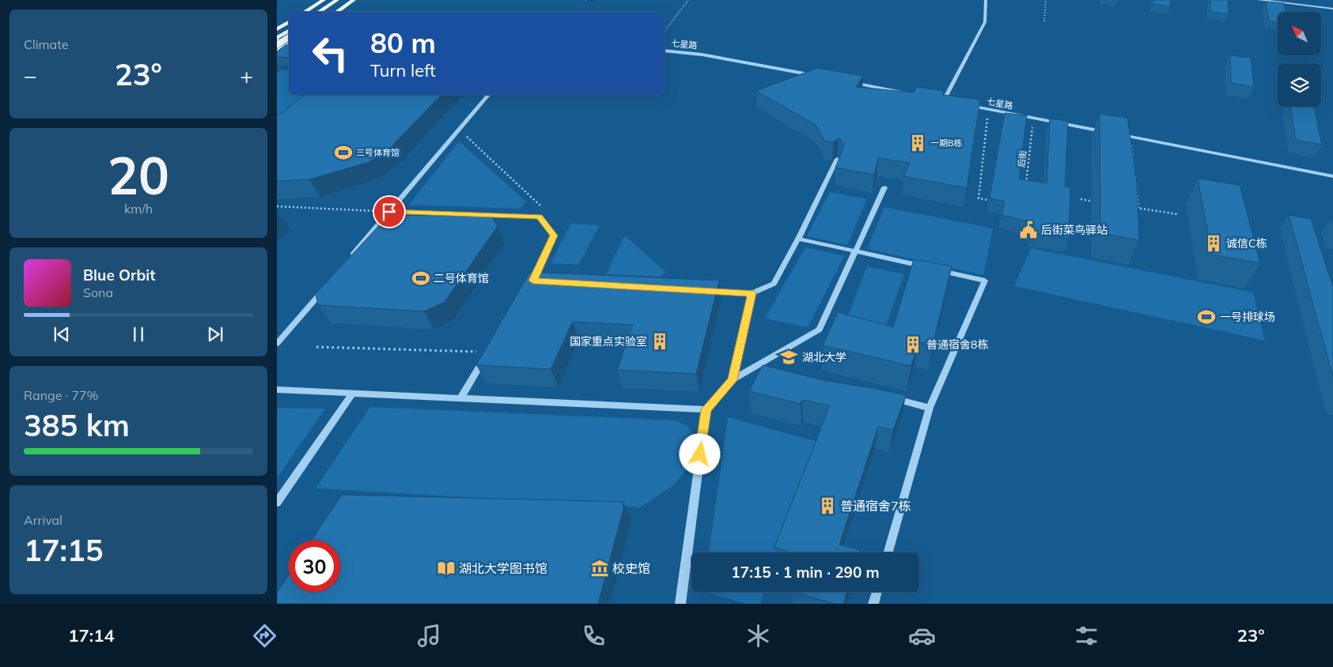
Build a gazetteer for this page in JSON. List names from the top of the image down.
{
  "streets": {
    "street": ["七星路"],
    "path": ["后街"]
  },
  "crossings": [
    ["七星路", "后街"]
  ],
  "places": {
    "building": [
      "一期B栋",
      "诚信C栋",
      "国家重点实验室",
      "普通宿舍8栋",
      "普通宿舍7栋"
    ],
    "sports": ["三号体育馆", "二号体育馆", "一号排球场"],
    "public building": ["后街菜鸟驿站"],
    "school or university": ["湖北大学"],
    "library": ["湖北大学图书馆"],
    "museum": ["校史馆"]
  },
  "north": "top left",
  "page": {
    "tile": [
      "Climate",
      ["20", "km/h"],
      ["Range · 77%", "385 km"],
      ["Arrival", "17:15"]
    ],
    "turn": ["80 m", "Turn left"],
    "heat": ["−", "23°", "+"],
    "song": ["Blue Orbit", "Sona"],
    "limit": "30",
    "trip": "17:15 · 1 min · 290 m",
    "tabs": ["17:14", "23°"]
  }
}
